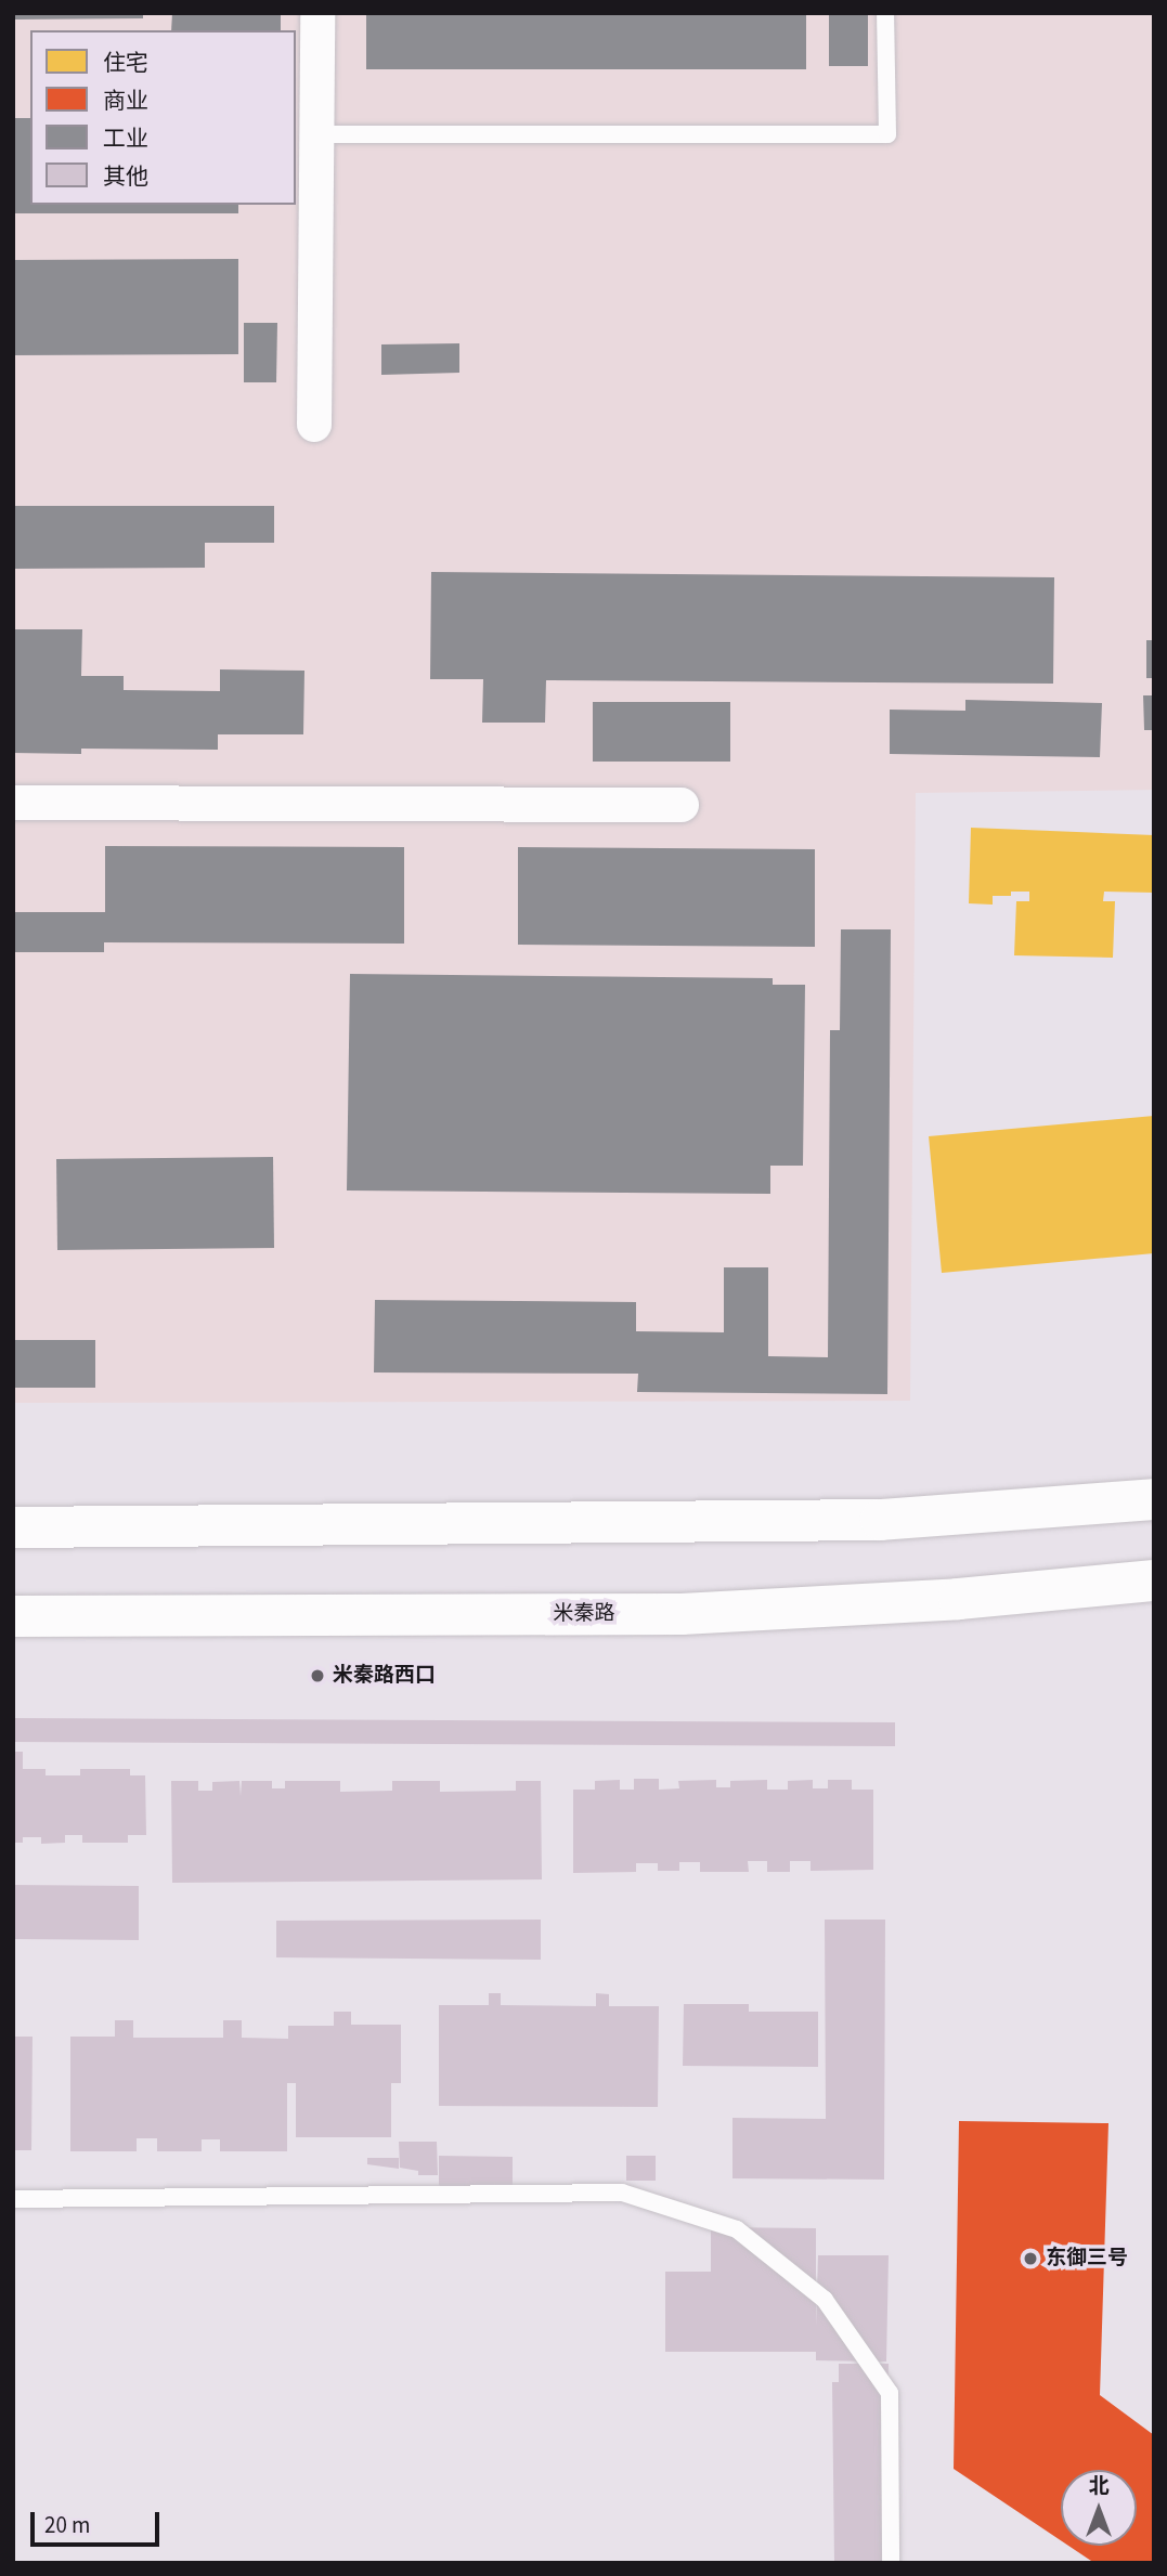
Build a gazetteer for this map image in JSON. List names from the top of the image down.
{
  "streets": {
    "street": ["米秦路"]
  },
  "places": ["米秦路西口", "东御三号"],
  "legend": [
    "住宅",
    "商业",
    "工业",
    "其他"
  ],
  "scale_bar": "20 m",
  "north": "top"
}
